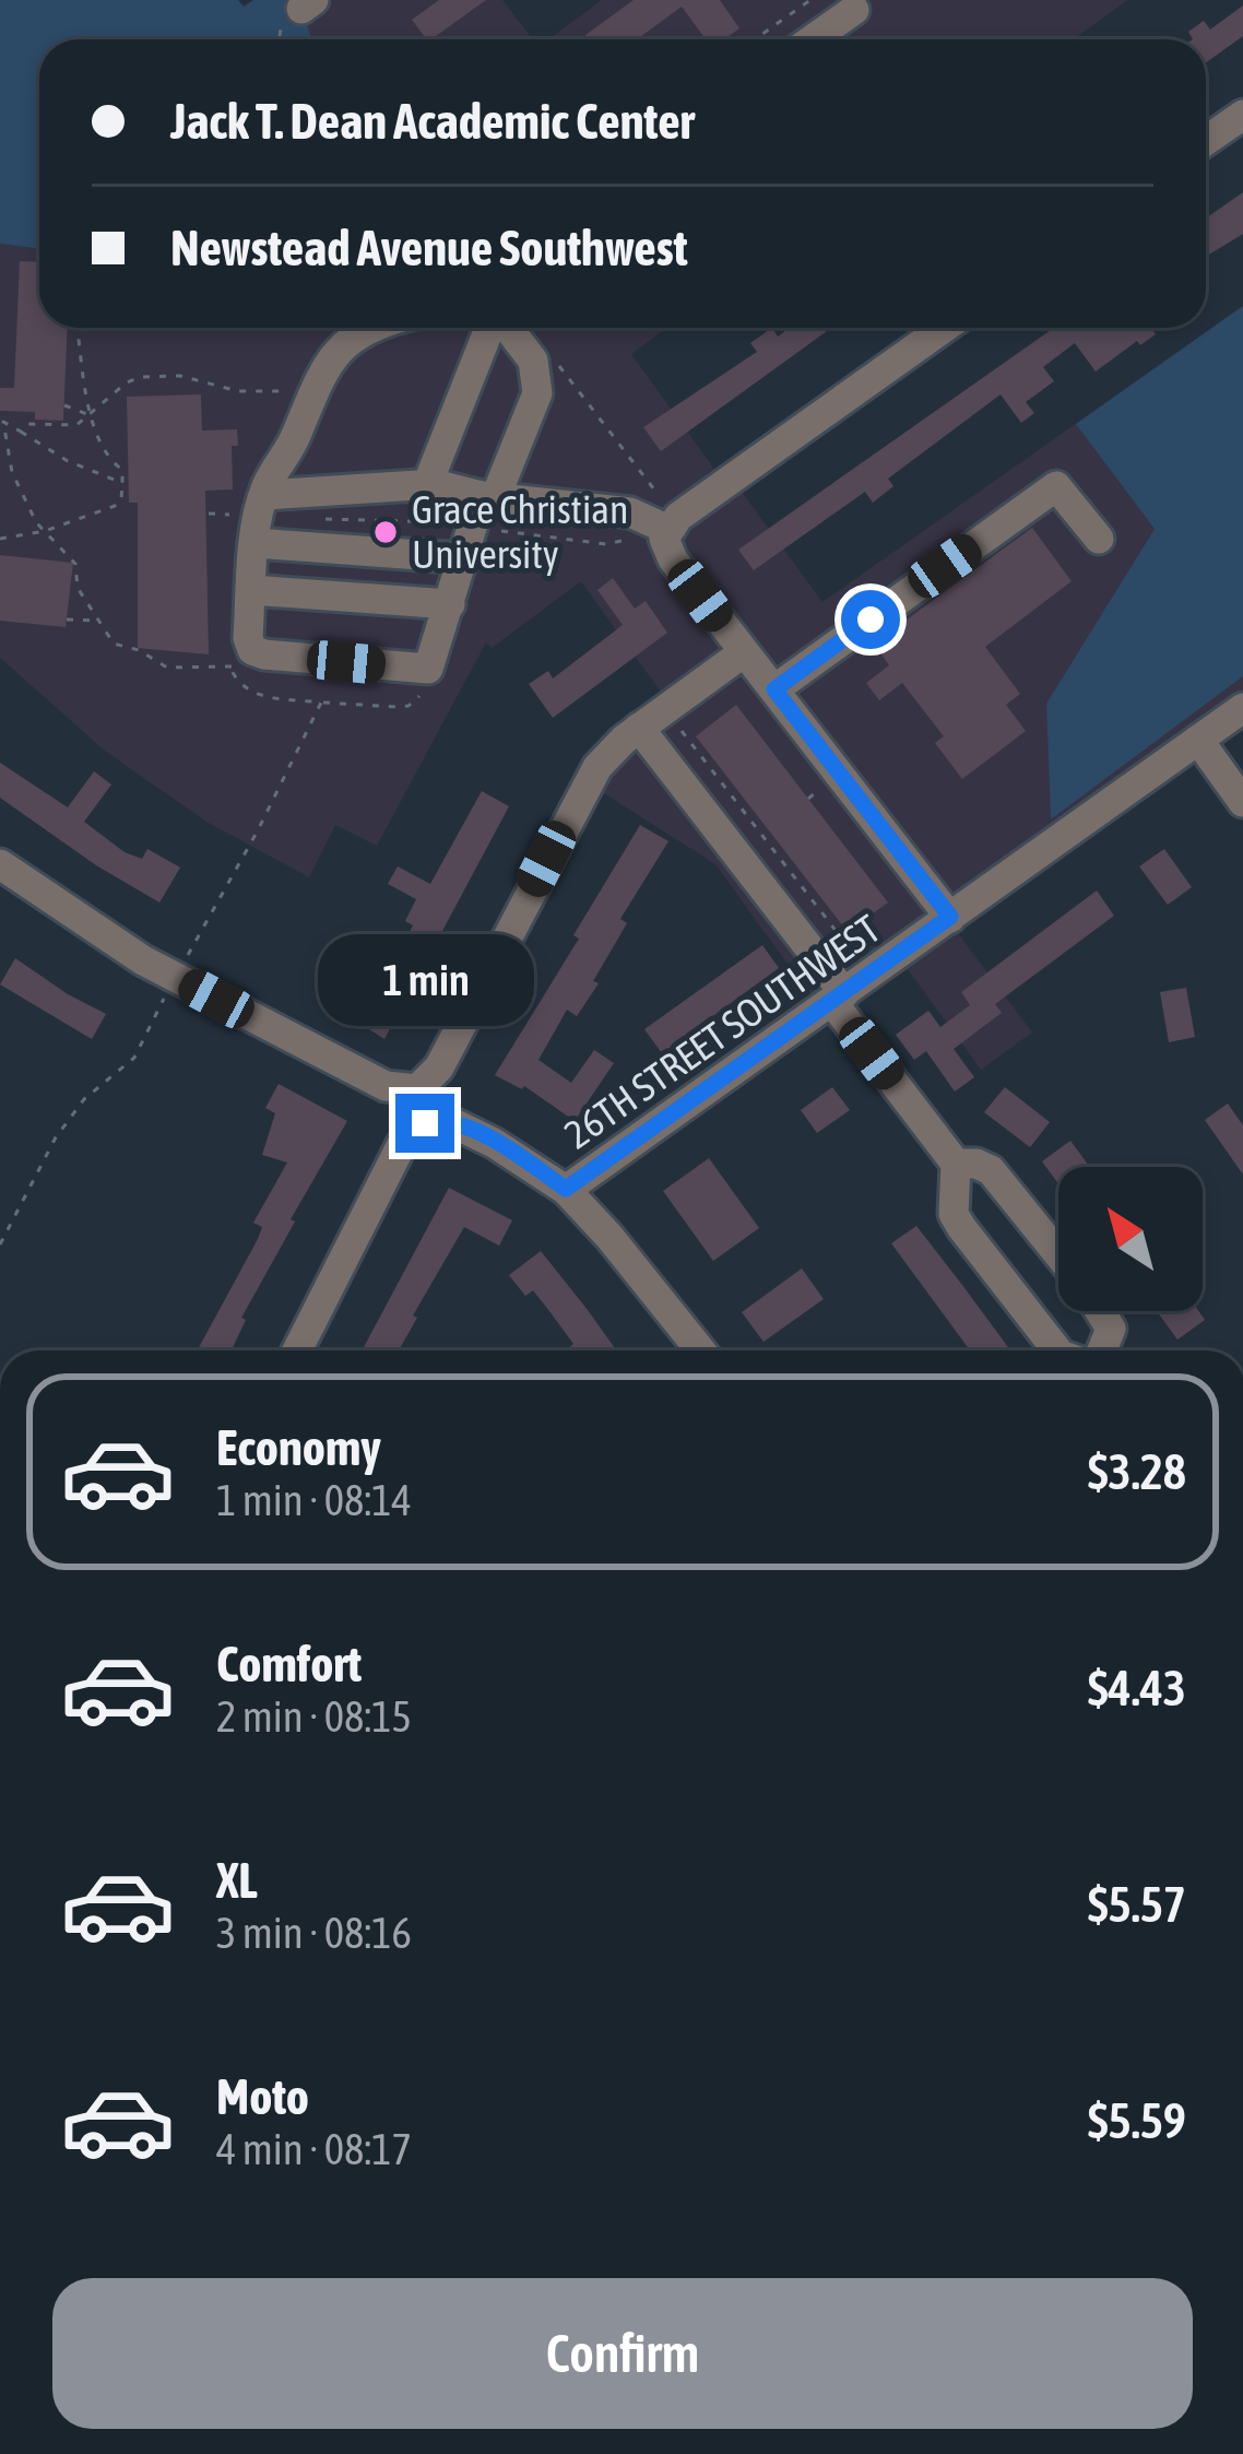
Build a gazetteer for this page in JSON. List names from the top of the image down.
{
  "streets": {
    "street": ["26TH STREET SOUTHWEST"]
  },
  "places": ["Grace Christian University"],
  "north": "top left",
  "page": {
    "banner": ["Jack T. Dean Academic Center", "Newstead Avenue Southwest"],
    "bubble": "1 min",
    "list": [
      {
        "name": "Economy",
        "note": "1 min · 08:14",
        "value": "$3.28"
      },
      {
        "name": "Comfort",
        "note": "2 min · 08:15",
        "value": "$4.43"
      },
      {
        "name": "XL",
        "note": "3 min · 08:16",
        "value": "$5.57"
      },
      {
        "name": "Moto",
        "note": "4 min · 08:17",
        "value": "$5.59"
      }
    ],
    "buttons": "Confirm"
  }
}
